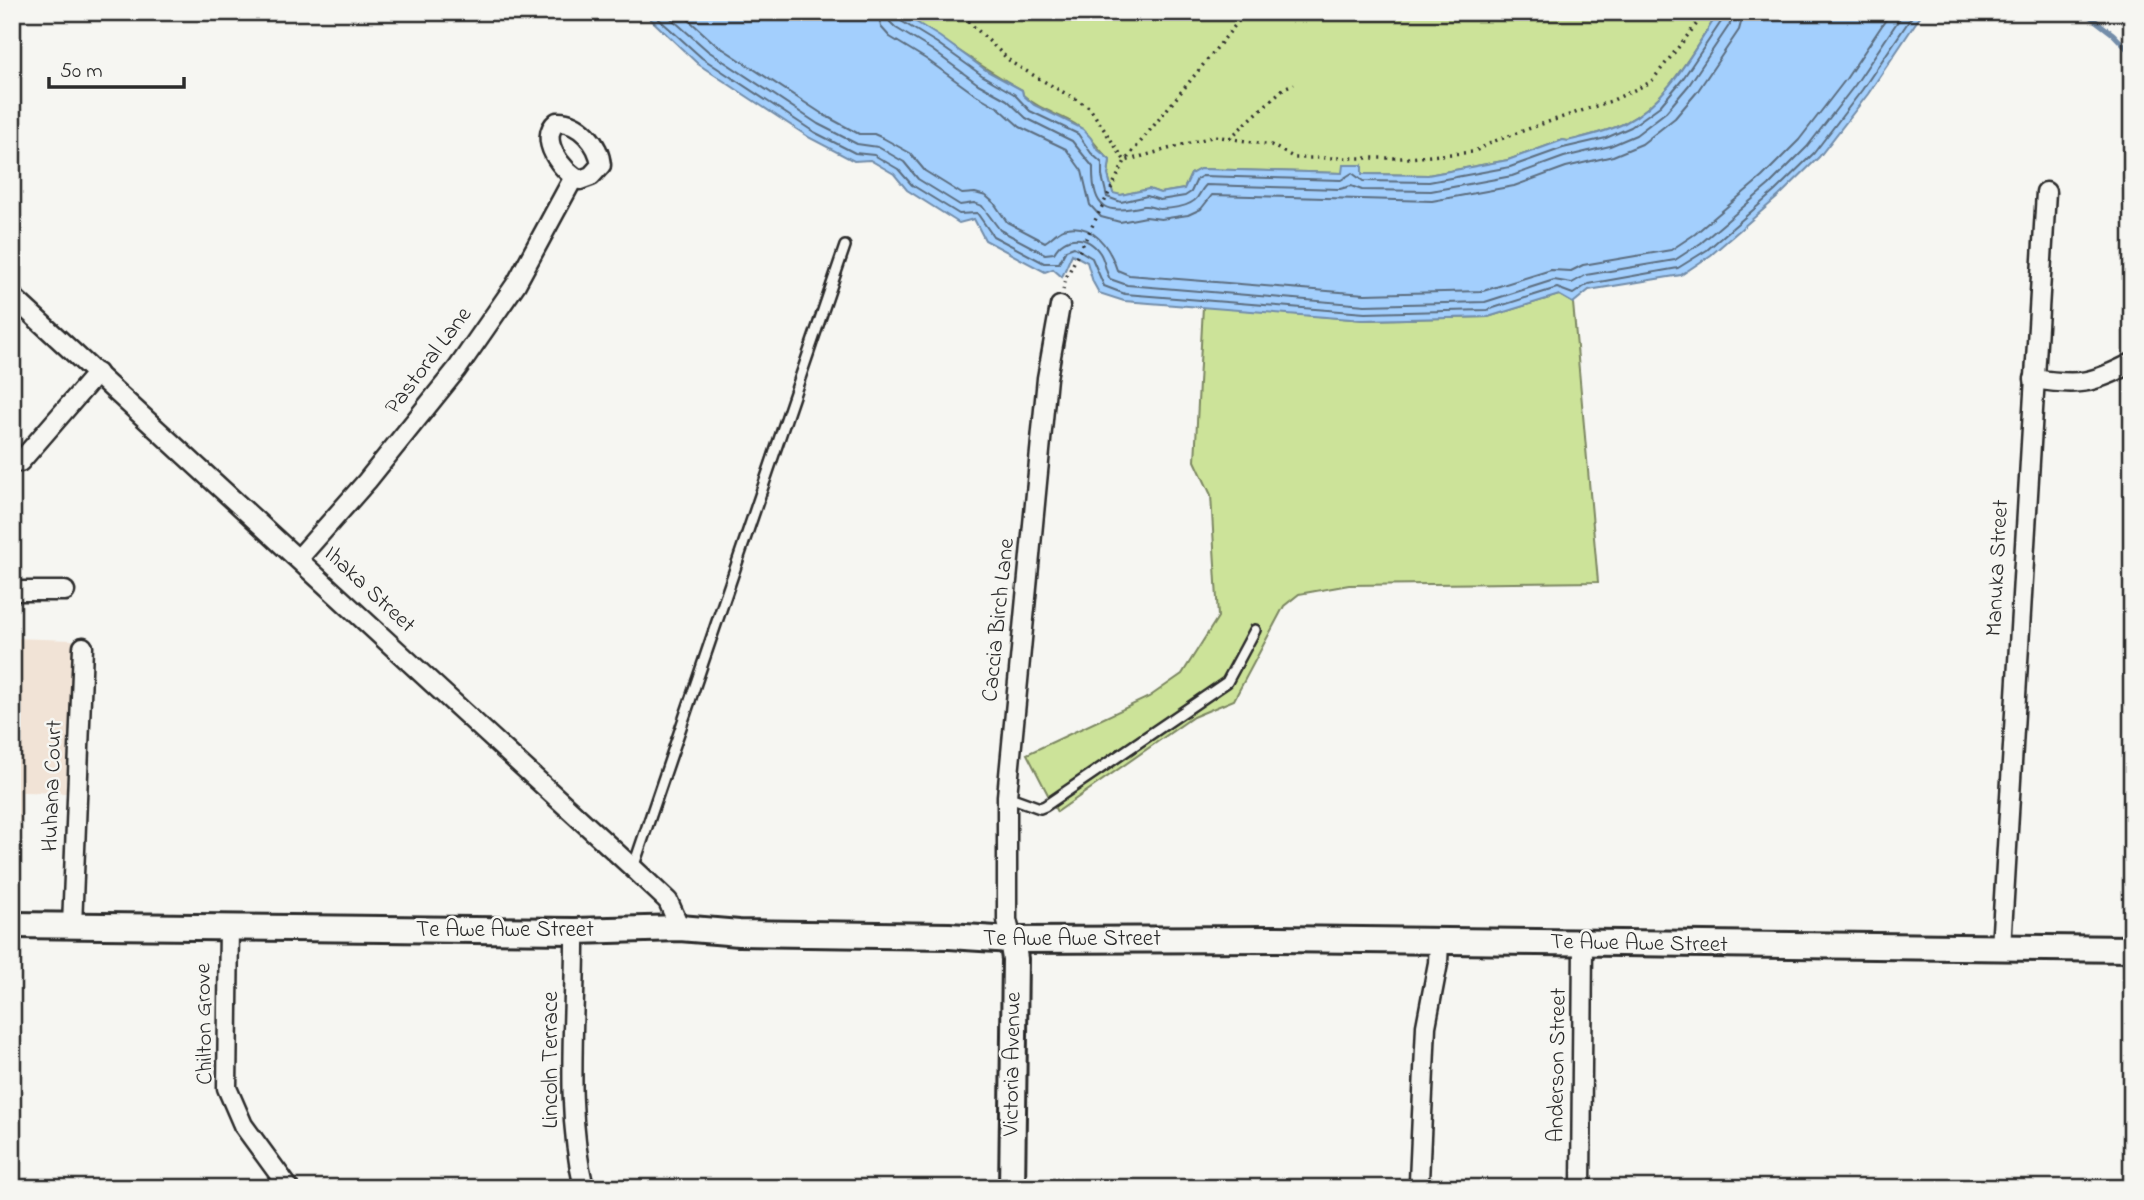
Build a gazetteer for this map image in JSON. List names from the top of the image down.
{
  "streets": {
    "main road": ["Te Awe Awe Street", "Victoria Avenue"],
    "street": [
      "Pastoral Lane",
      "Manuka Street",
      "Ihaka Street",
      "Caccia Birch Lane",
      "Huhana Court",
      "Chilton Grove",
      "Lincoln Terrace",
      "Anderson Street"
    ]
  },
  "crossings": [
    ["Pastoral Lane", "Ihaka Street"],
    ["Manuka Street", "Te Awe Awe Street"],
    ["Ihaka Street", "Te Awe Awe Street"],
    ["Caccia Birch Lane", "Te Awe Awe Street"],
    ["Caccia Birch Lane", "Victoria Avenue"],
    ["Huhana Court", "Te Awe Awe Street"],
    ["Te Awe Awe Street", "Chilton Grove"],
    ["Te Awe Awe Street", "Lincoln Terrace"],
    ["Te Awe Awe Street", "Victoria Avenue"],
    ["Te Awe Awe Street", "Anderson Street"]
  ],
  "scale_bar": "50 m"
}
